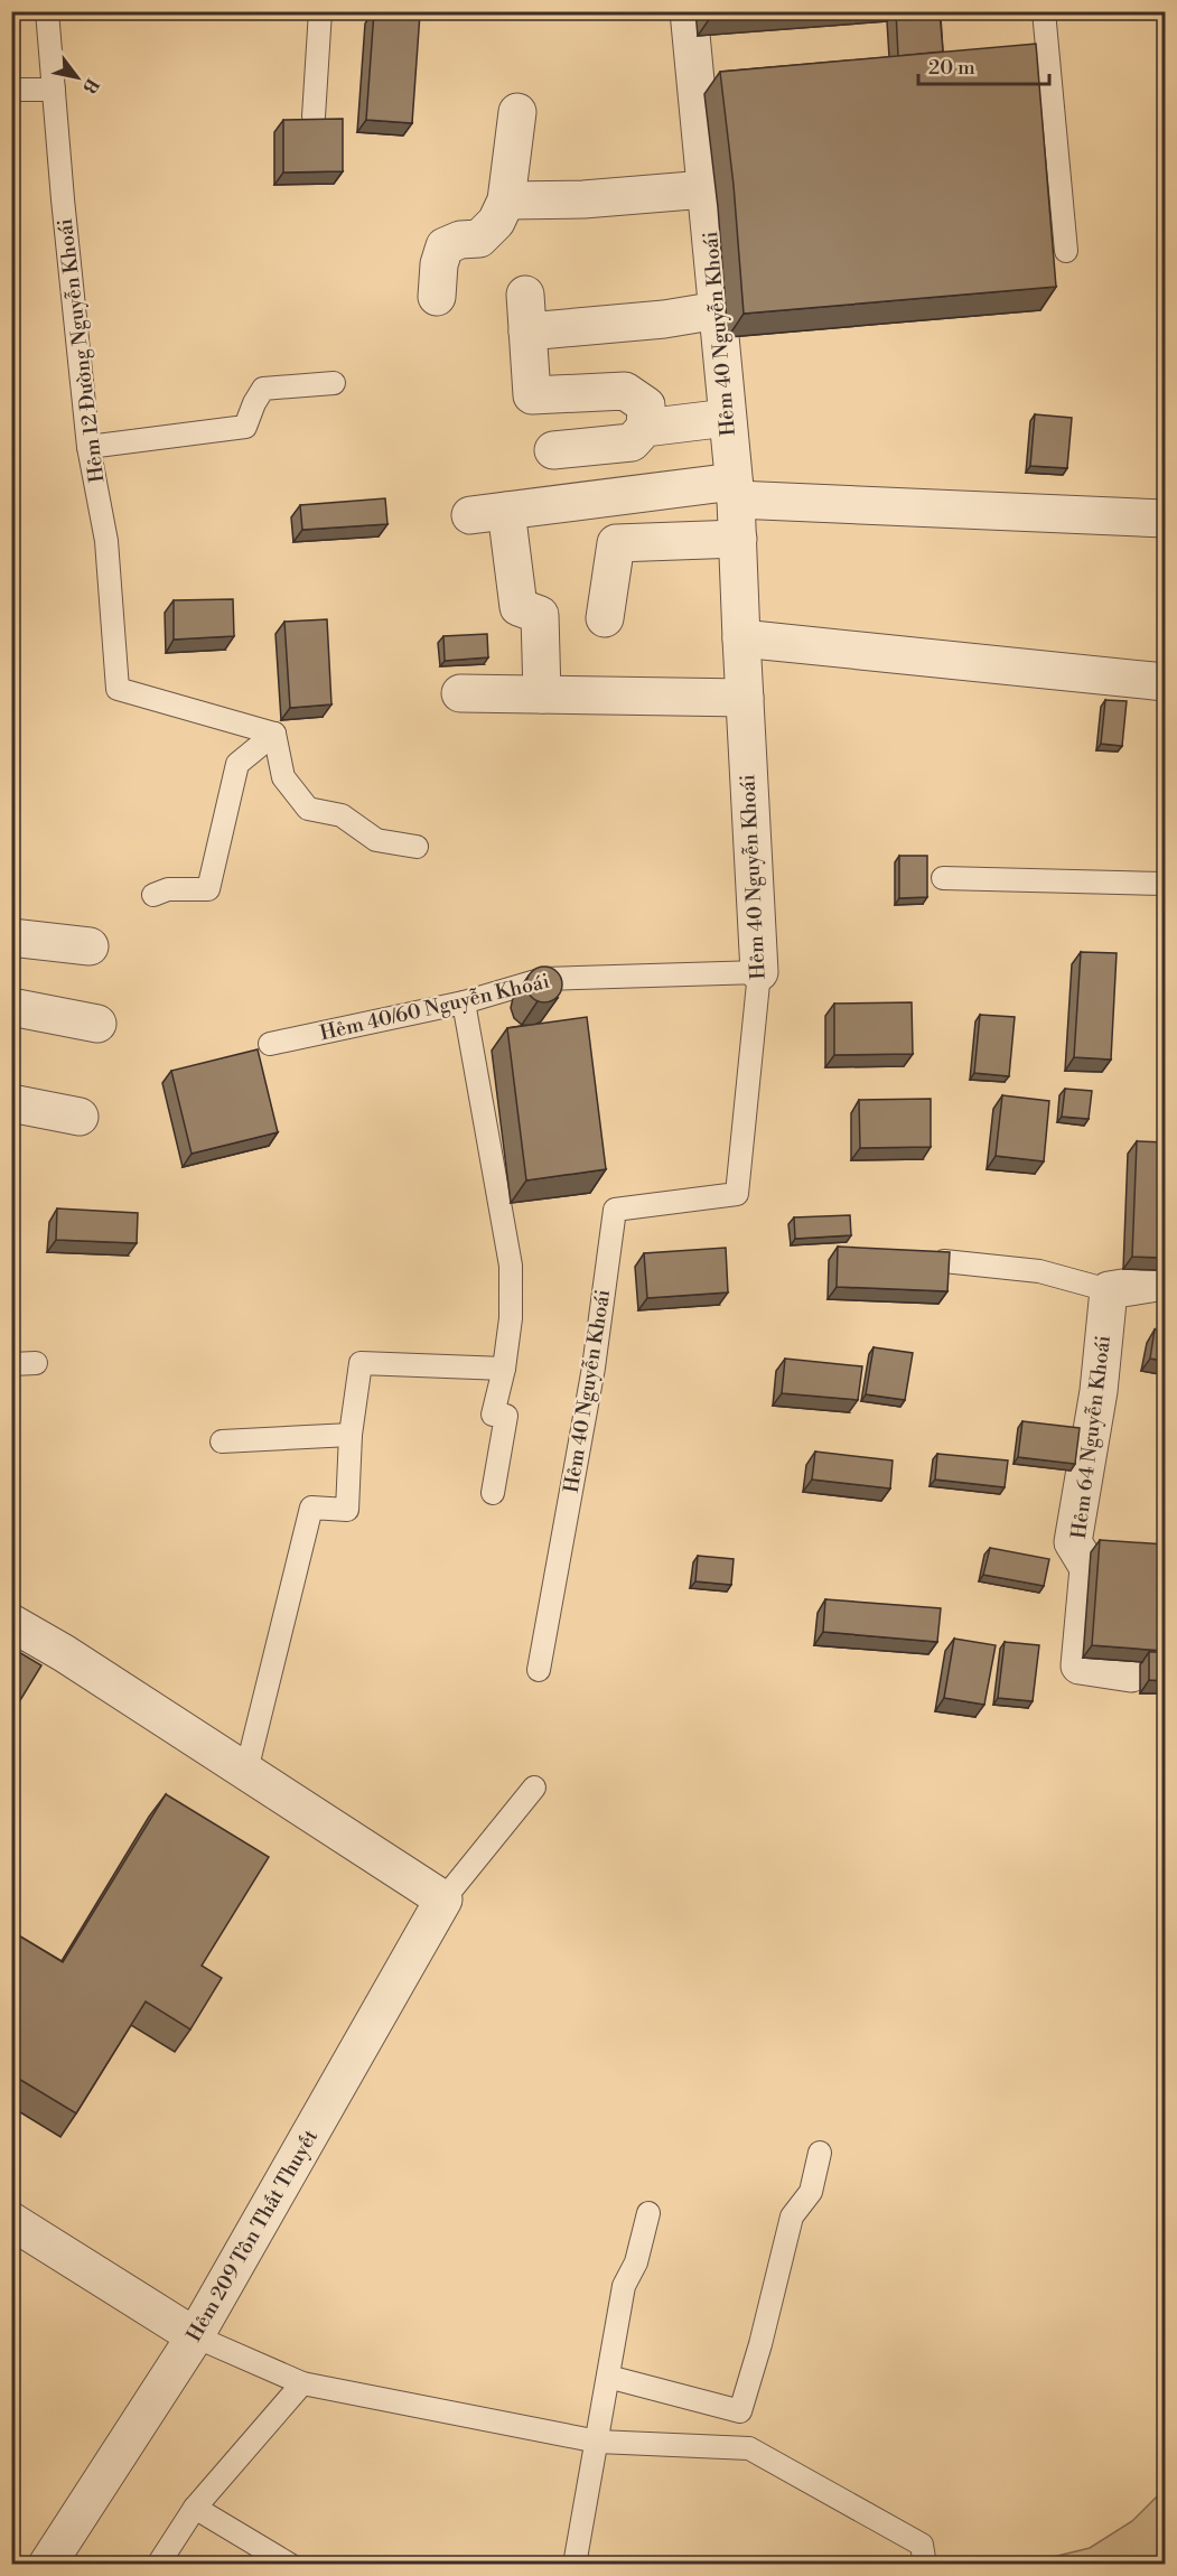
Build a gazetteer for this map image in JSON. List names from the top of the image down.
{
  "streets": {
    "street": ["Hẻm 40 Nguyễn Khoái", "Hẻm 64 Nguyễn Khoái", "Hẻm 209 Tôn Thất Thuyết"],
    "lane": ["Hẻm 12 Đường Nguyễn Khoái", "Hẻm 40/60 Nguyễn Khoái"]
  },
  "crossings": [
    ["Hẻm 40 Nguyễn Khoái", "Hẻm 40/60 Nguyễn Khoái"]
  ],
  "scale_bar": "20 m",
  "north": "bottom right"
}
